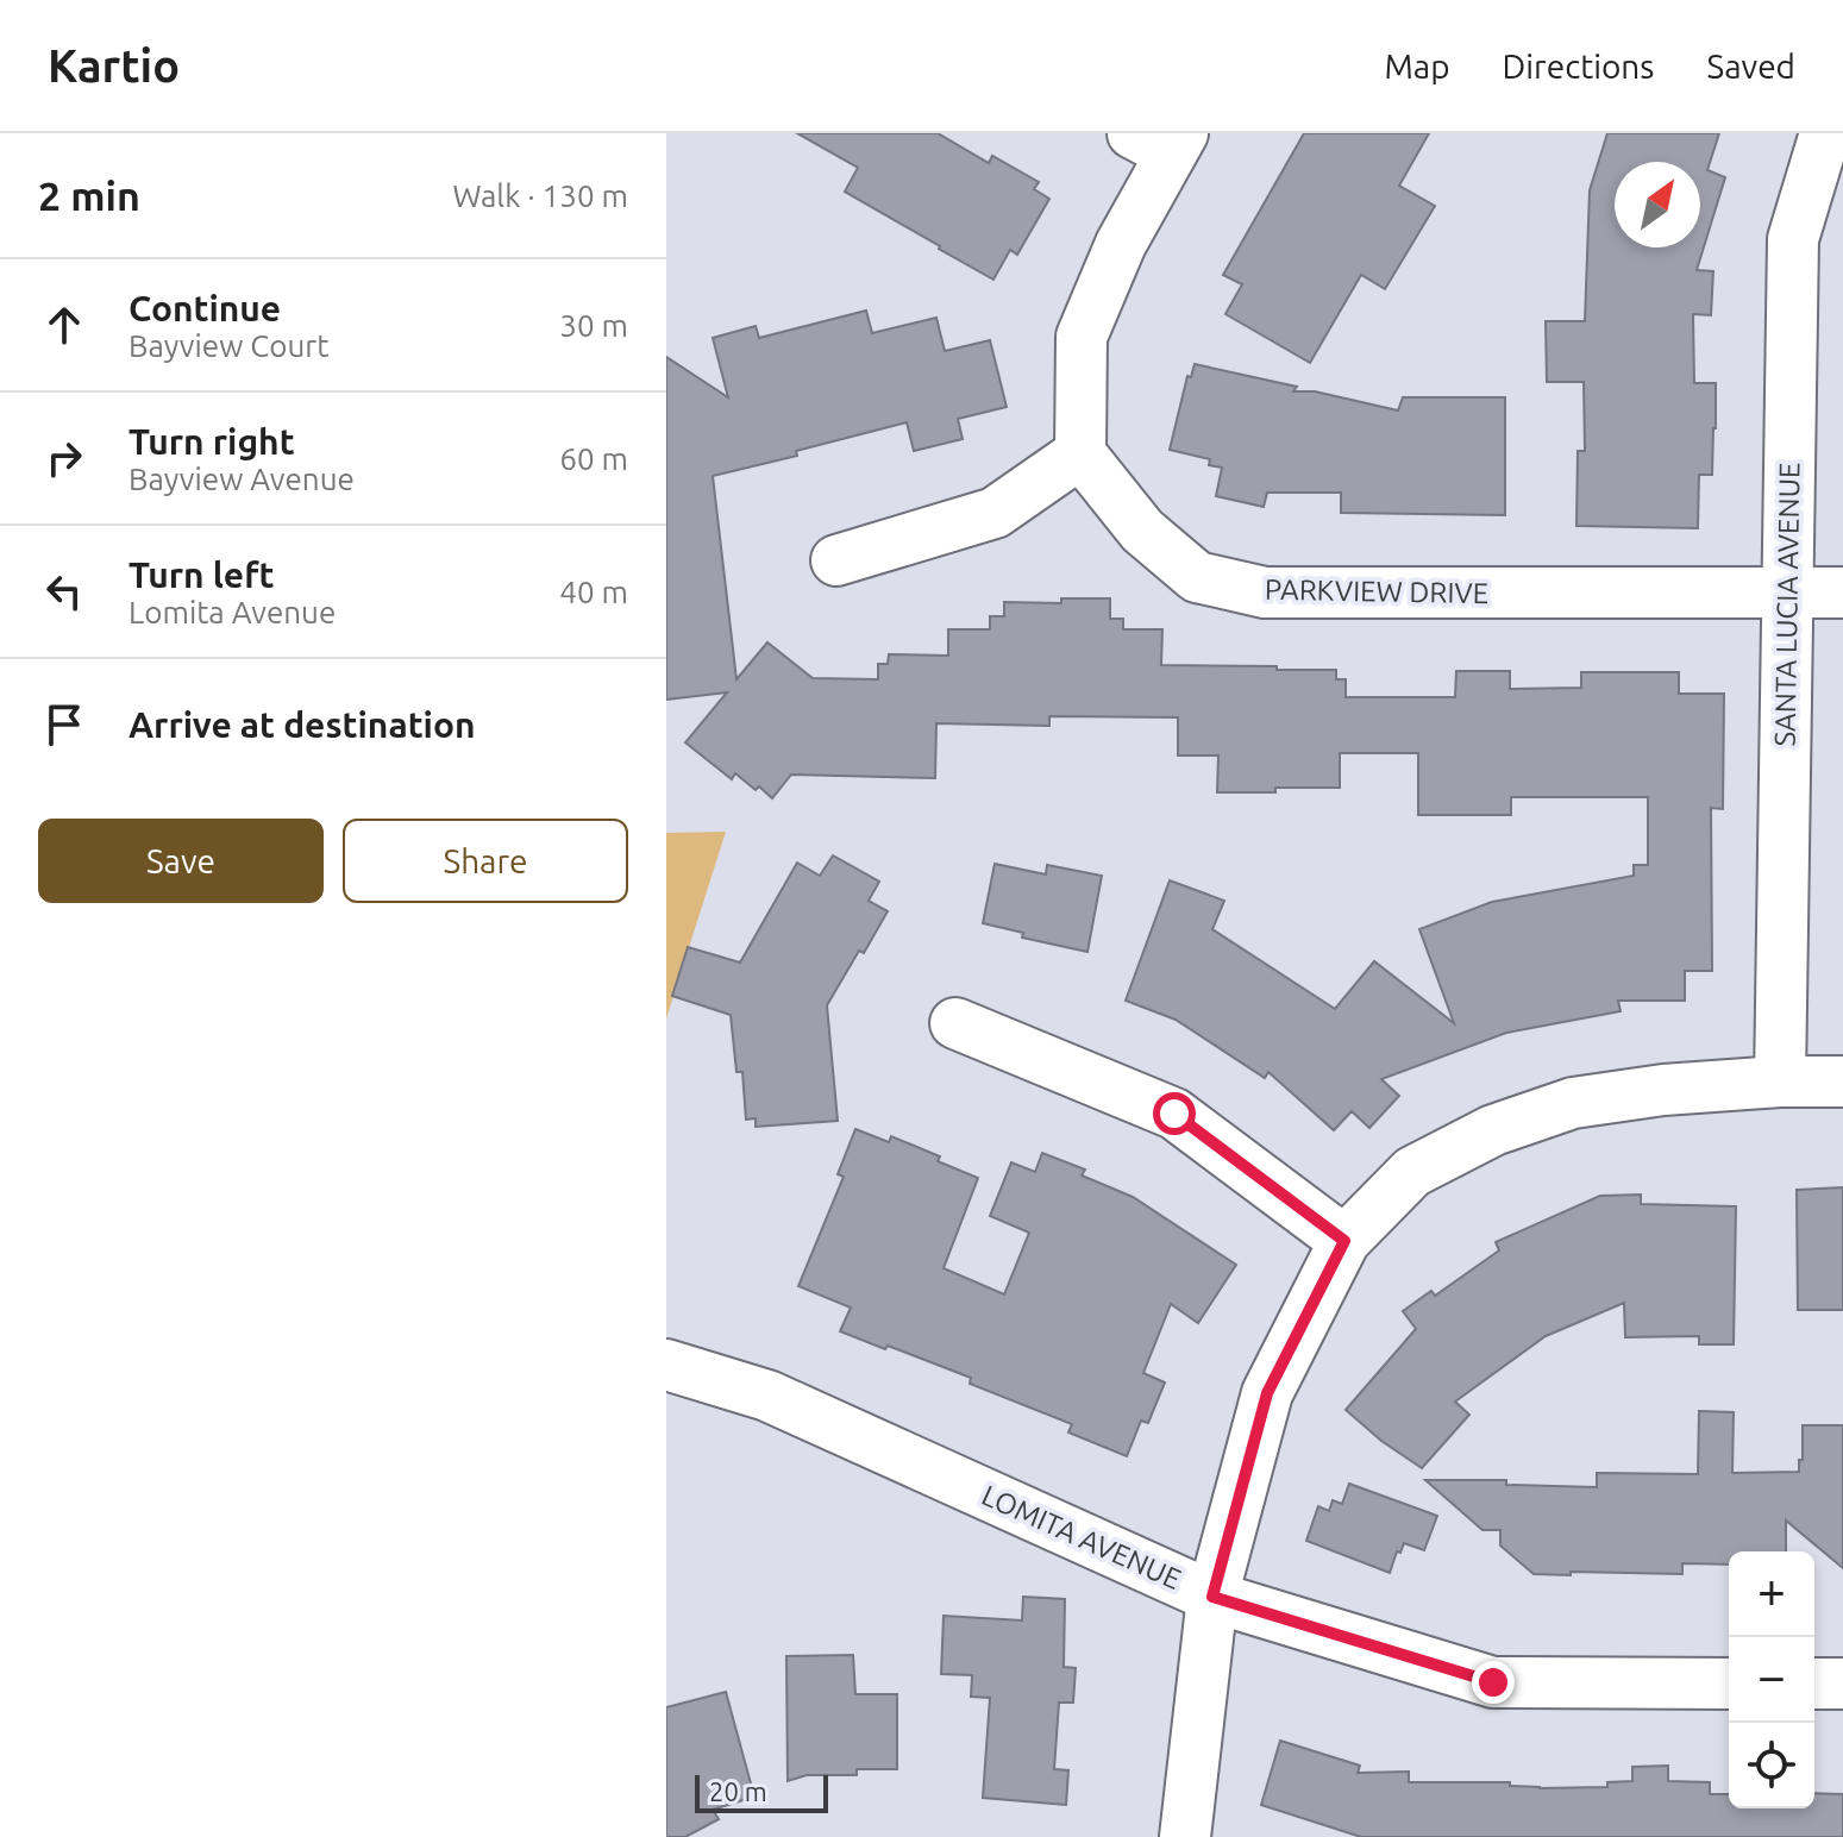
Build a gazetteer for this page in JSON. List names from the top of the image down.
{
  "streets": {
    "street": ["PARKVIEW DRIVE", "SANTA LUCIA AVENUE", "LOMITA AVENUE"]
  },
  "crossings": [
    ["PARKVIEW DRIVE", "SANTA LUCIA AVENUE"]
  ],
  "scale_bar": "20 m",
  "north": "top right",
  "page": {
    "header": "Kartio",
    "nav": ["Map", "Directions", "Saved"],
    "heading": ["2 min", "Walk · 130 m"],
    "list": [
      ["Continue", "Bayview Court", "30 m"],
      ["Turn right", "Bayview Avenue", "60 m"],
      ["Turn left", "Lomita Avenue", "40 m"],
      "Arrive at destination"
    ],
    "buttons": ["Save", "Share"],
    "map_buttons": ["+", "−"],
    "scale": "20 m"
  }
}
